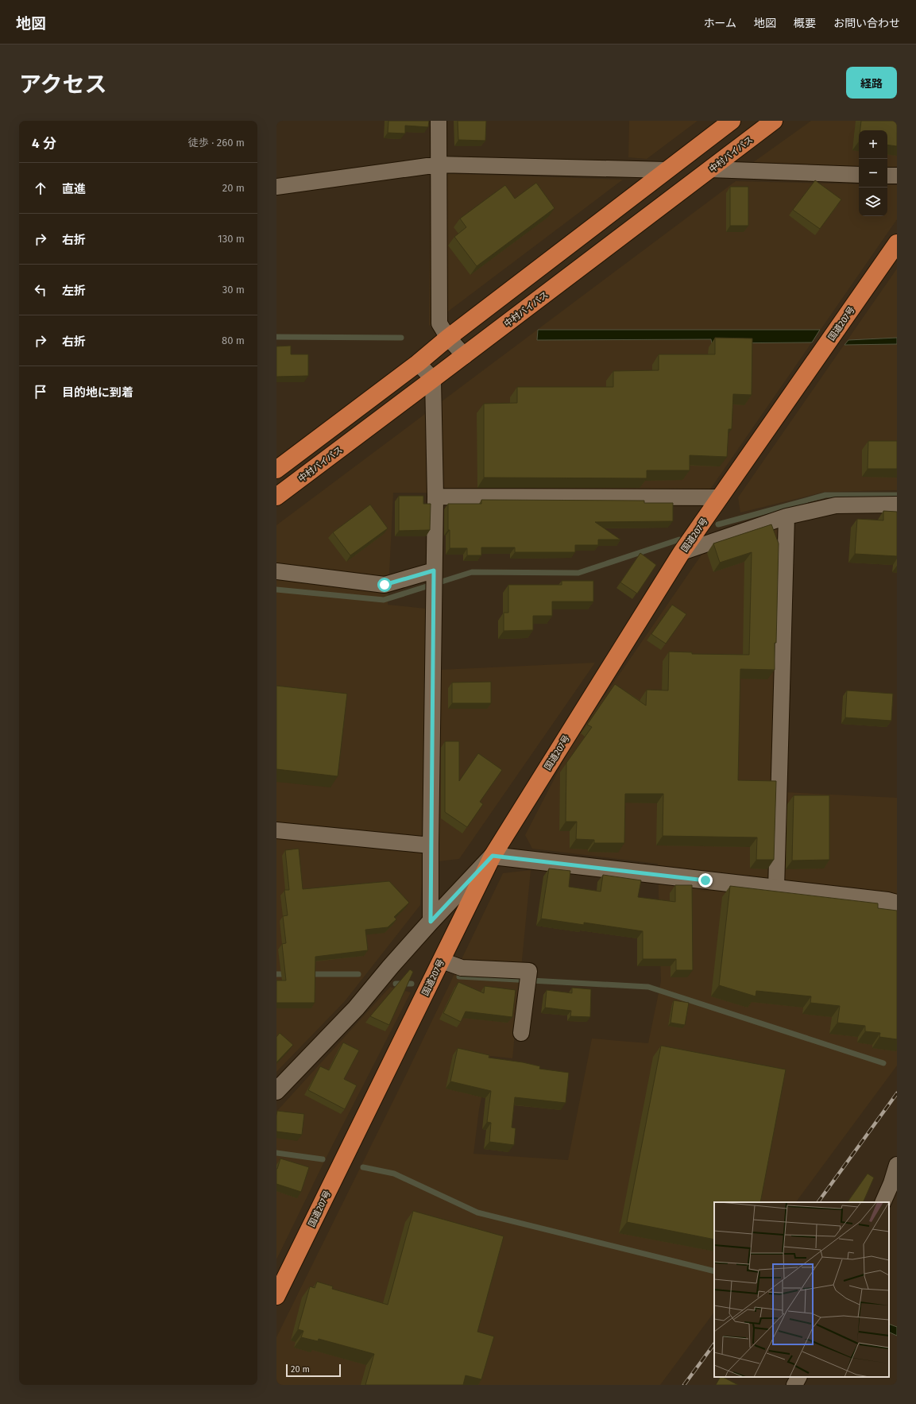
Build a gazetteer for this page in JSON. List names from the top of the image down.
{
  "streets": {
    "highway": ["中村バイパス", "国道207号"]
  },
  "scale_bar": "20 m",
  "page": {
    "header": "地図",
    "nav": [
      "ホーム",
      "地図",
      "概要",
      "お問い合わせ"
    ],
    "title": "アクセス",
    "buttons": "経路",
    "heading": ["4 分", "徒歩 · 260 m"],
    "map_buttons": ["+", "−"],
    "list": [
      ["直進", "20 m"],
      ["右折", "130 m"],
      ["左折", "30 m"],
      ["右折", "80 m"],
      "目的地に到着"
    ],
    "scale": "20 m"
  }
}
